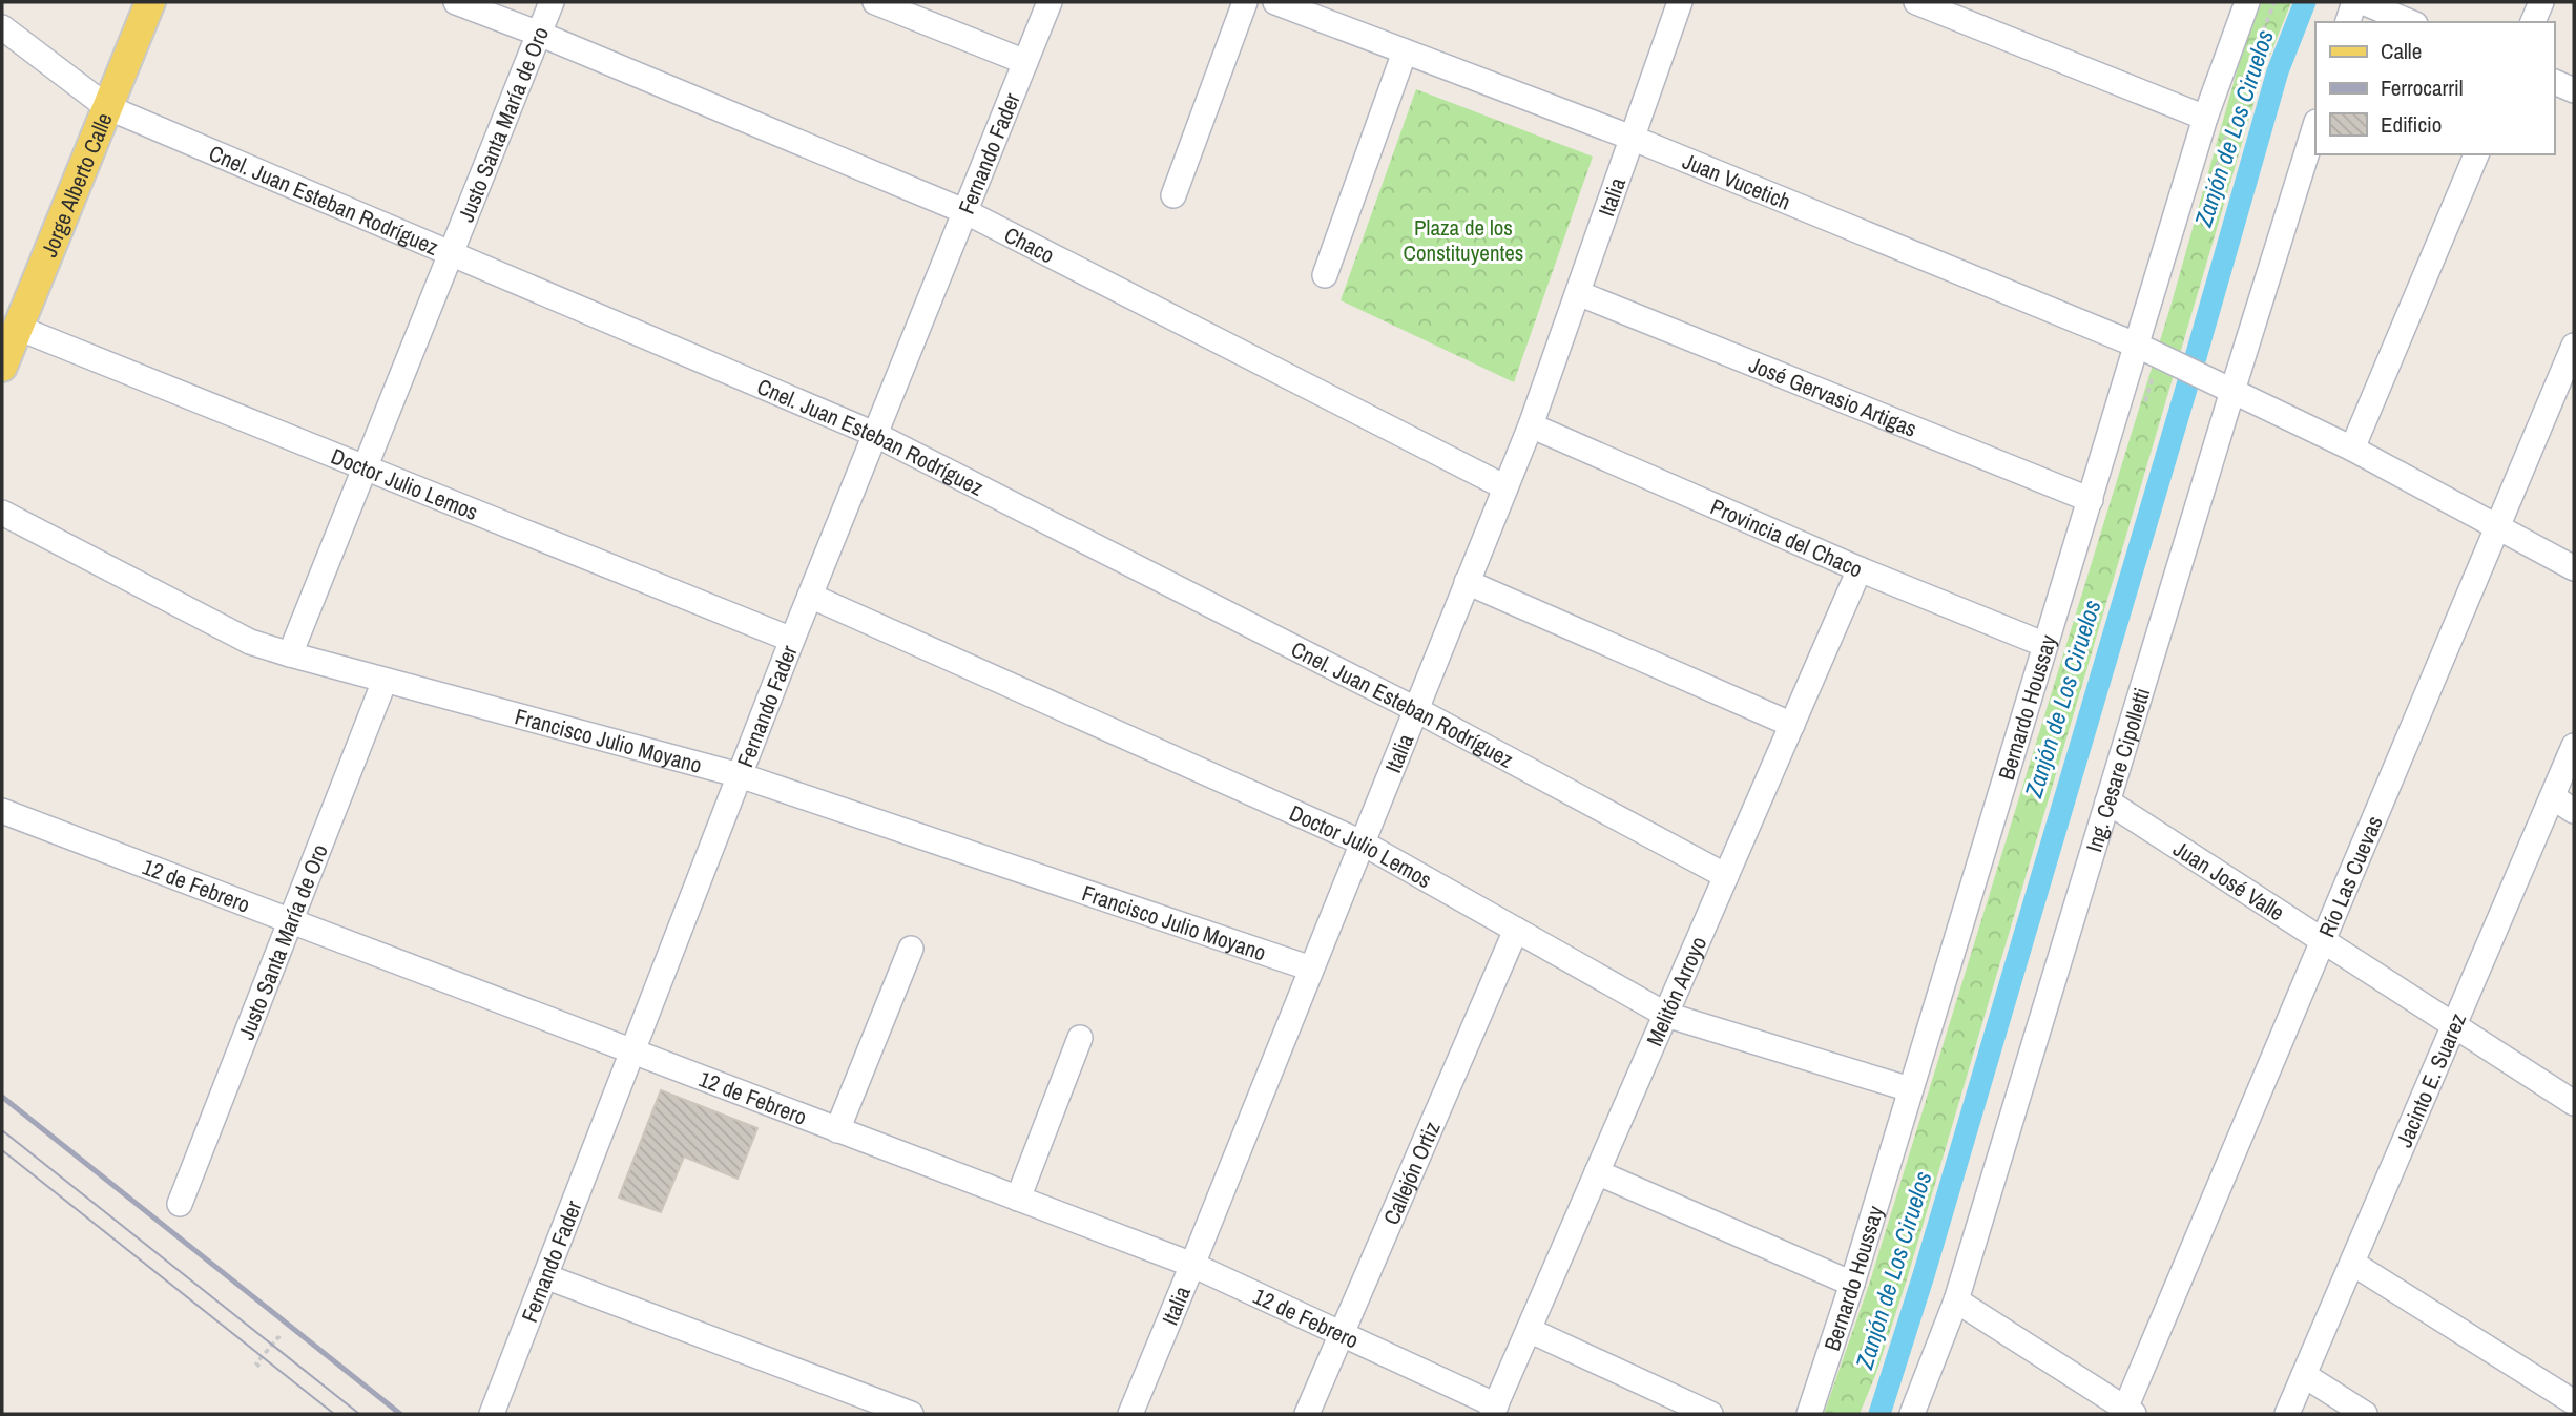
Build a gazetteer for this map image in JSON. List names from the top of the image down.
{
  "streets": {
    "main road": ["Jorge Alberto Calle"],
    "street": [
      "Justo Santa María de Oro",
      "Fernando Fader",
      "Juan Vucetich",
      "Italia",
      "Cnel. Juan Esteban Rodríguez",
      "Chaco",
      "José Gervasio Artigas",
      "Doctor Julio Lemos",
      "Provincia del Chaco",
      "Bernardo Houssay",
      "Francisco Julio Moyano",
      "Ing. Cesare Cipolletti",
      "Río Las Cuevas",
      "Juan José Valle",
      "12 de Febrero",
      "Melitón Arroyo",
      "Jacinto E. Suarez",
      "Callejón Ortiz"
    ]
  },
  "crossings": [
    ["Justo Santa María de Oro", "Cnel. Juan Esteban Rodríguez"],
    ["Justo Santa María de Oro", "Chaco"],
    ["Justo Santa María de Oro", "Doctor Julio Lemos"],
    ["Justo Santa María de Oro", "Francisco Julio Moyano"],
    ["Justo Santa María de Oro", "12 de Febrero"],
    ["Fernando Fader", "Cnel. Juan Esteban Rodríguez"],
    ["Fernando Fader", "Chaco"],
    ["Fernando Fader", "Doctor Julio Lemos"],
    ["Fernando Fader", "Francisco Julio Moyano"],
    ["Fernando Fader", "12 de Febrero"],
    ["Juan Vucetich", "Italia"],
    ["Juan Vucetich", "Bernardo Houssay"],
    ["Juan Vucetich", "Ing. Cesare Cipolletti"],
    ["Juan Vucetich", "Río Las Cuevas"],
    ["Jorge Alberto Calle", "Cnel. Juan Esteban Rodríguez"],
    ["Jorge Alberto Calle", "Doctor Julio Lemos"],
    ["Italia", "Cnel. Juan Esteban Rodríguez"],
    ["Italia", "Chaco"],
    ["Italia", "José Gervasio Artigas"],
    ["Italia", "Doctor Julio Lemos"],
    ["Italia", "Provincia del Chaco"],
    ["Italia", "Francisco Julio Moyano"],
    ["Italia", "12 de Febrero"],
    ["Cnel. Juan Esteban Rodríguez", "Melitón Arroyo"],
    ["José Gervasio Artigas", "Bernardo Houssay"],
    ["Doctor Julio Lemos", "Bernardo Houssay"],
    ["Doctor Julio Lemos", "Melitón Arroyo"],
    ["Doctor Julio Lemos", "Callejón Ortiz"],
    ["Provincia del Chaco", "Bernardo Houssay"],
    ["Provincia del Chaco", "Melitón Arroyo"],
    ["Ing. Cesare Cipolletti", "Juan José Valle"],
    ["Río Las Cuevas", "Juan José Valle"],
    ["Juan José Valle", "Jacinto E. Suarez"],
    ["12 de Febrero", "Melitón Arroyo"],
    ["12 de Febrero", "Callejón Ortiz"]
  ],
  "water": ["Zanjón de Los Ciruelos"],
  "parks": ["Plaza de los Constituyentes"],
  "legend": ["Calle", "Ferrocarril", "Edificio"]
}
